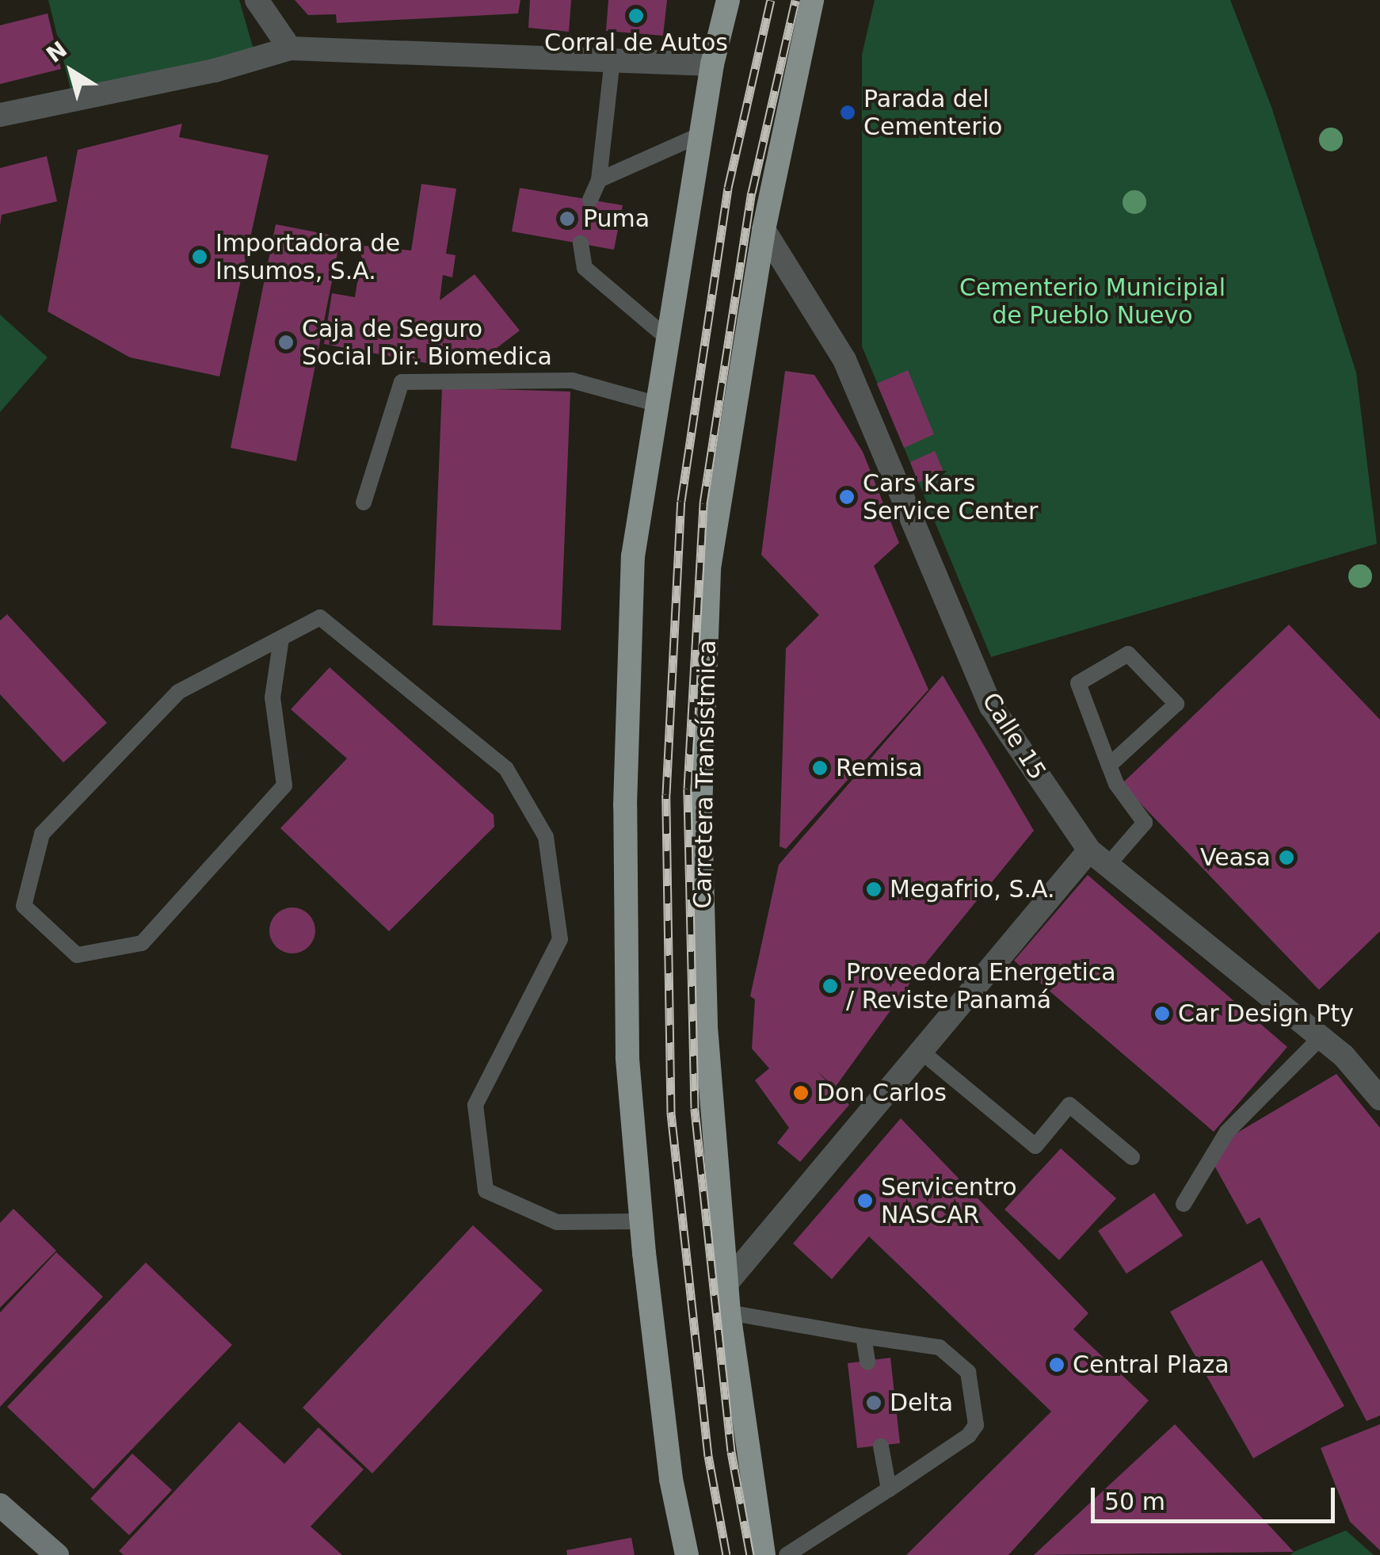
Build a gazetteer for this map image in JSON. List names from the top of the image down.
{
  "streets": {
    "main road": ["Carretera Transístmica"],
    "street": ["Calle 15"]
  },
  "crossings": [
    ["Calle 15", "Carretera Transístmica"]
  ],
  "parks": ["Cementerio Municipial de Pueblo Nuevo"],
  "places": [
    "Corral de Autos",
    "Parada del Cementerio",
    "Puma",
    "Importadora de Insumos, S.A.",
    "Caja de Seguro Social Dir. Biomedica",
    "Cars Kars Service Center",
    "Remisa",
    "Veasa",
    "Megafrio, S.A.",
    "Proveedora Energetica / Reviste Panamá",
    "Car Design Pty",
    "Don Carlos",
    "Servicentro NASCAR",
    "Central Plaza",
    "Delta"
  ],
  "scale_bar": "50 m",
  "north": "top left"
}
